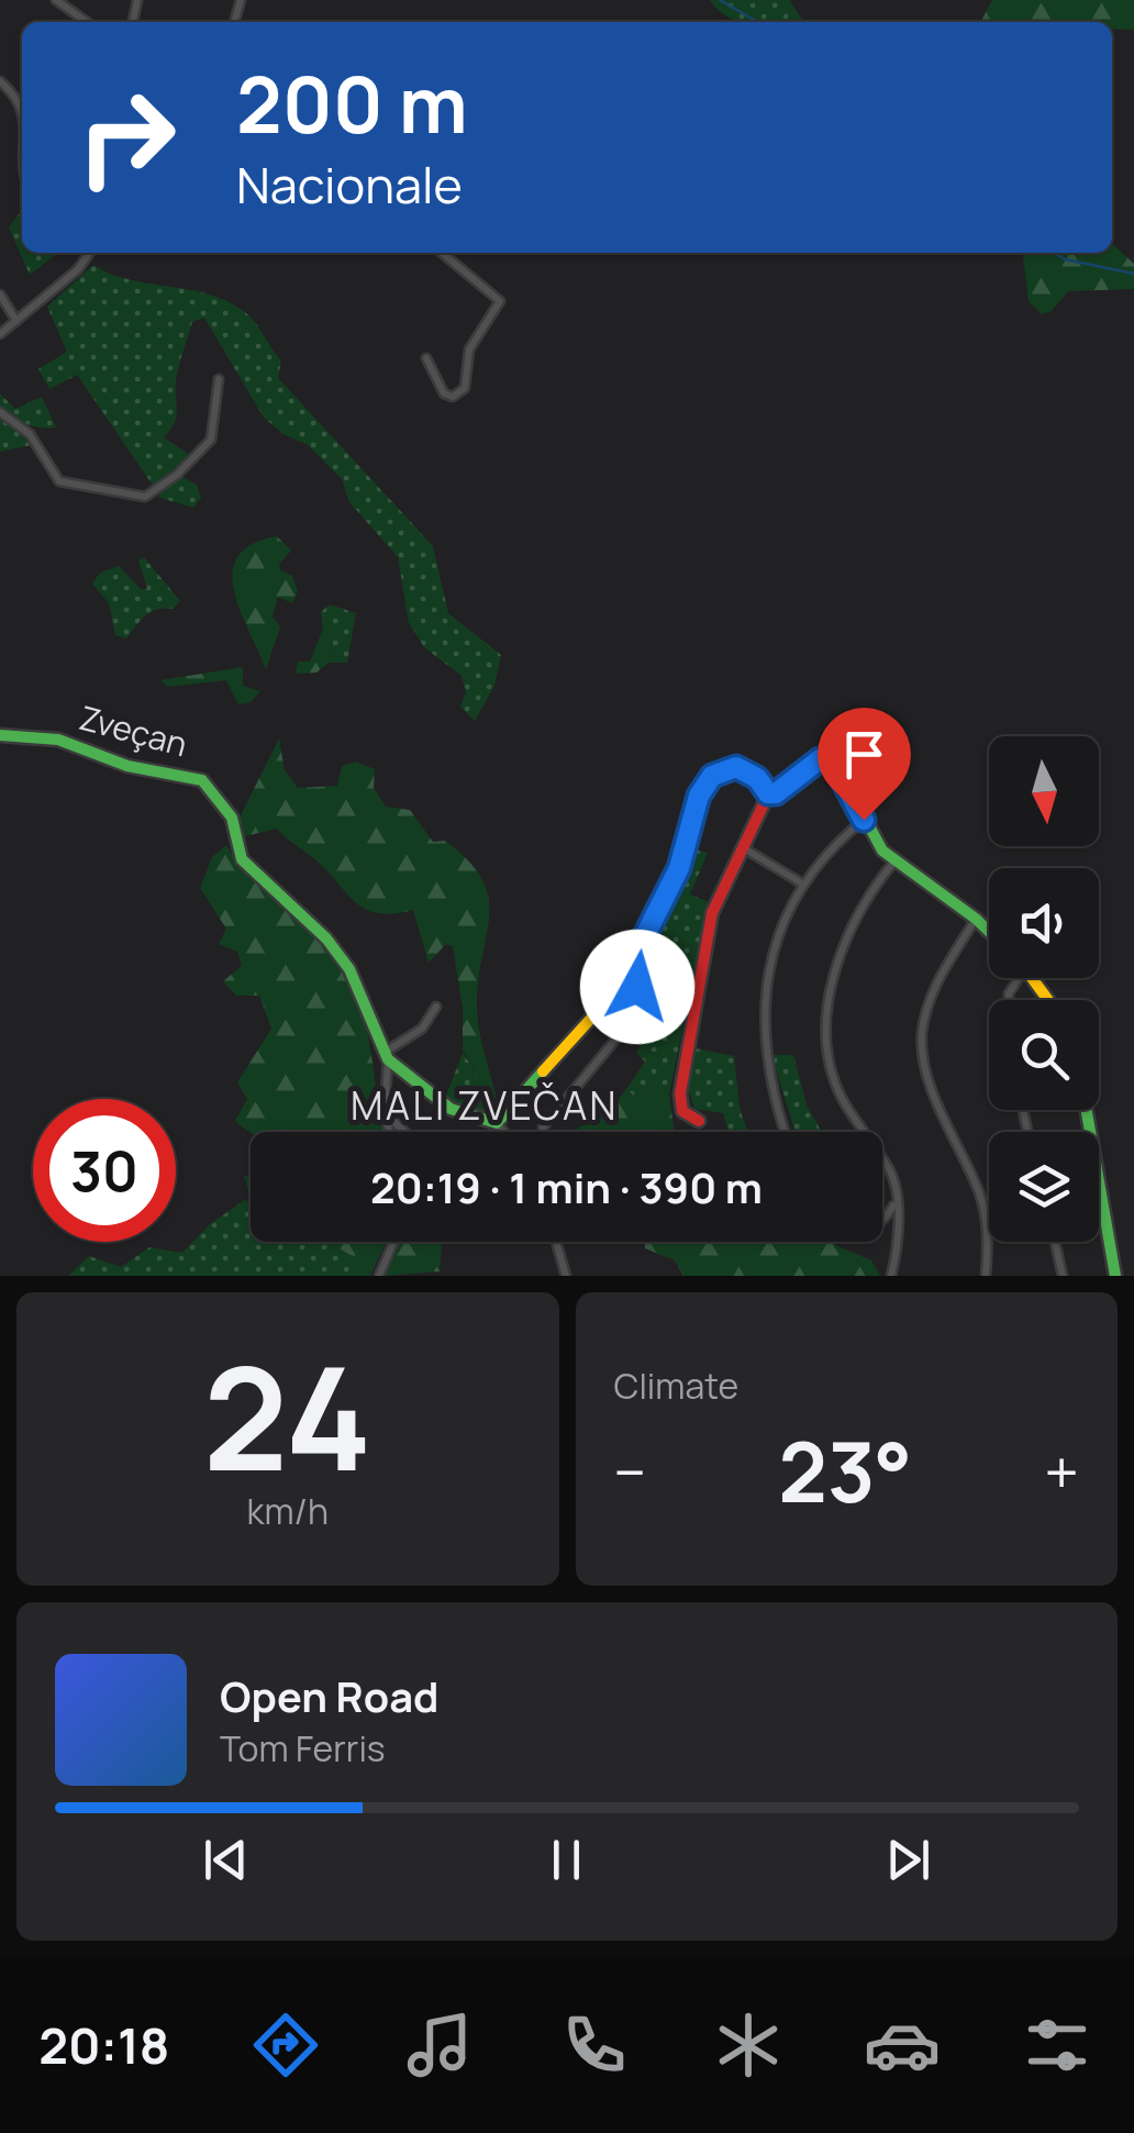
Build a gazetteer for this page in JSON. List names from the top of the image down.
{
  "streets": {
    "street": ["Zveçan"]
  },
  "districts": ["MALI ZVEČAN"],
  "north": "bottom",
  "page": {
    "turn": ["200 m", "Nacionale"],
    "limit": "30",
    "trip": "20:19 · 1 min · 390 m",
    "tile": [
      ["24", "km/h"],
      "Climate"
    ],
    "heat": ["−", "23°", "+"],
    "song": ["Open Road", "Tom Ferris"],
    "tabs": "20:18"
  }
}
